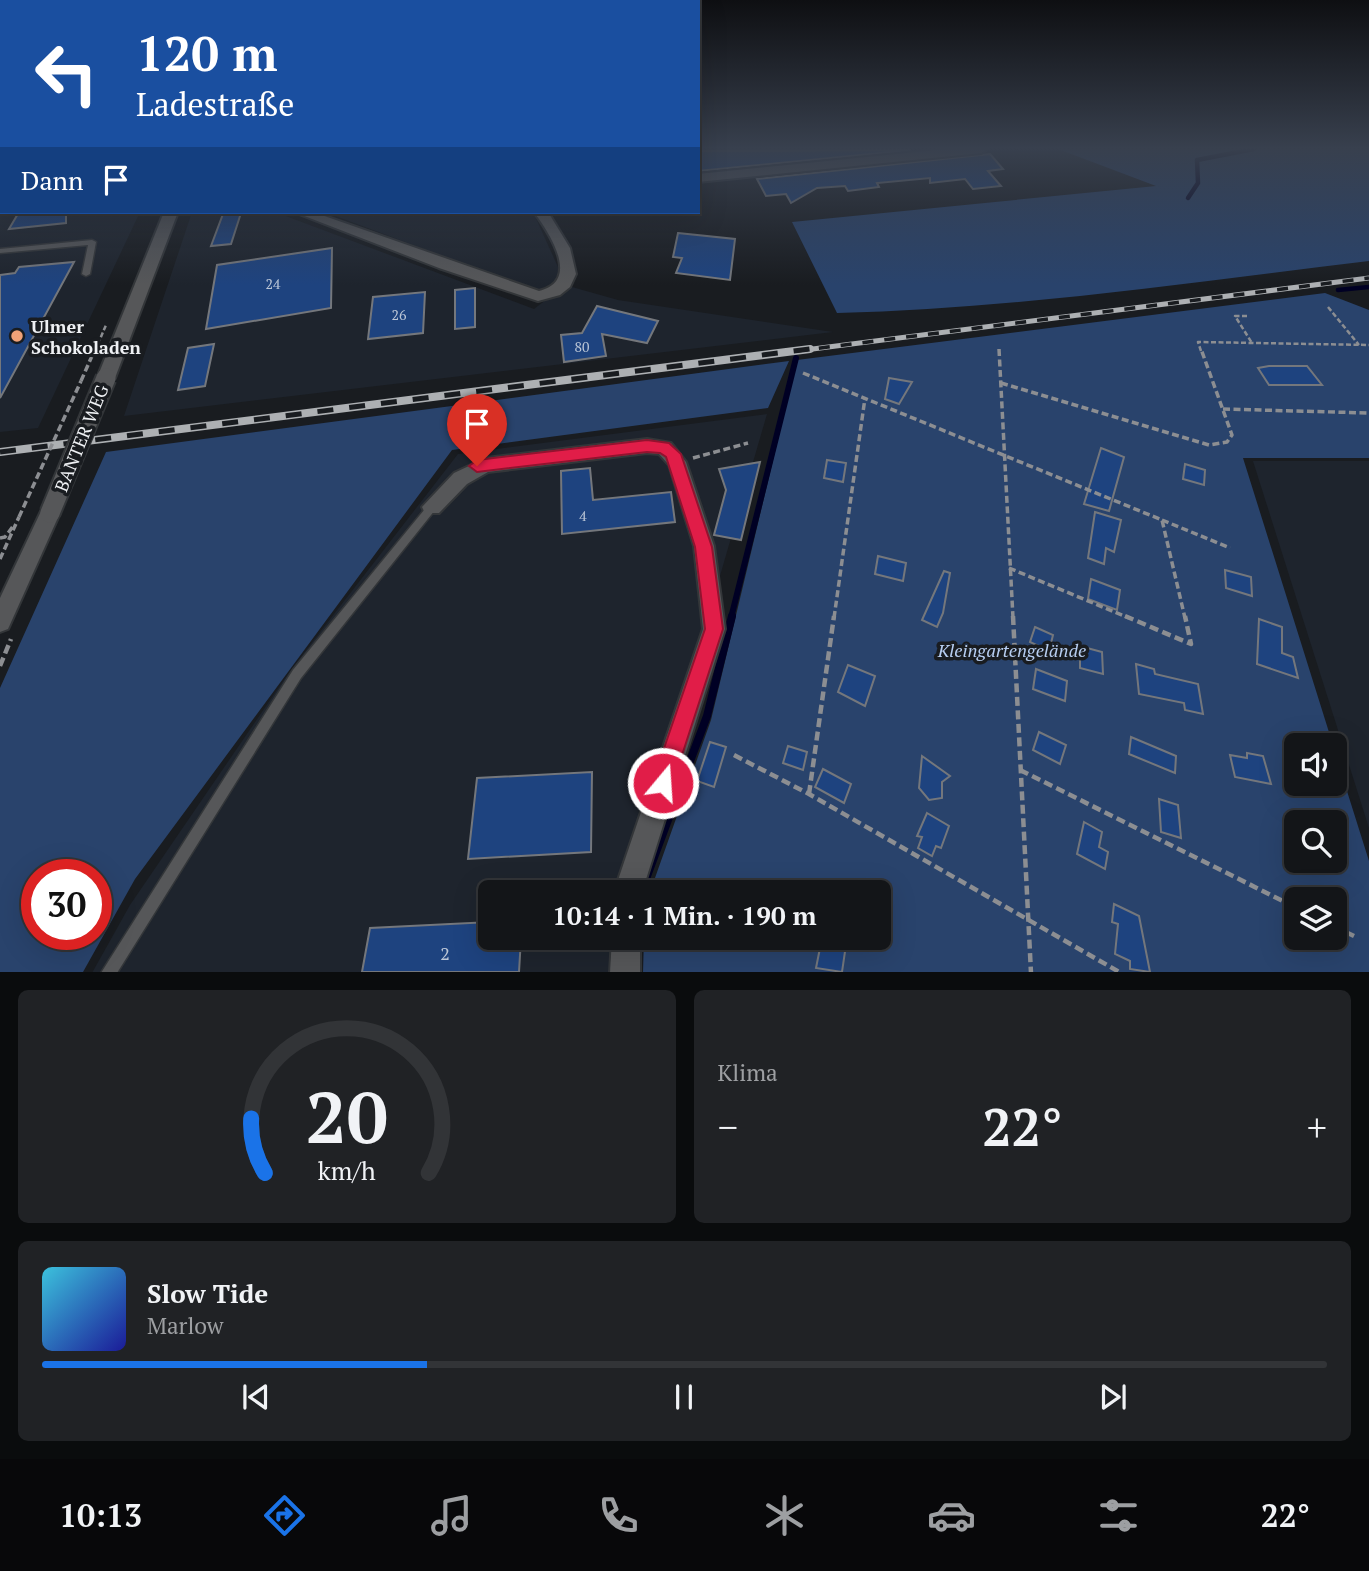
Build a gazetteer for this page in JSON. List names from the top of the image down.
{
  "streets": {
    "street": ["BANTER WEG"]
  },
  "parks": ["Kleingartengelände"],
  "places": ["Ulmer Schokoladen"],
  "house_numbers": [
    "24",
    "26",
    "80",
    "4",
    "2"
  ],
  "page": {
    "turn": ["120 m", "Ladestraße"],
    "then": "Dann",
    "limit": "30",
    "trip": "10:14 · 1 Min. · 190 m",
    "tile": "Klima",
    "heat": ["−", "22°", "+"],
    "song": ["Slow Tide", "Marlow"],
    "tabs": ["10:13", "22°"],
    "gauge": ["20", "km/h"]
  }
}
